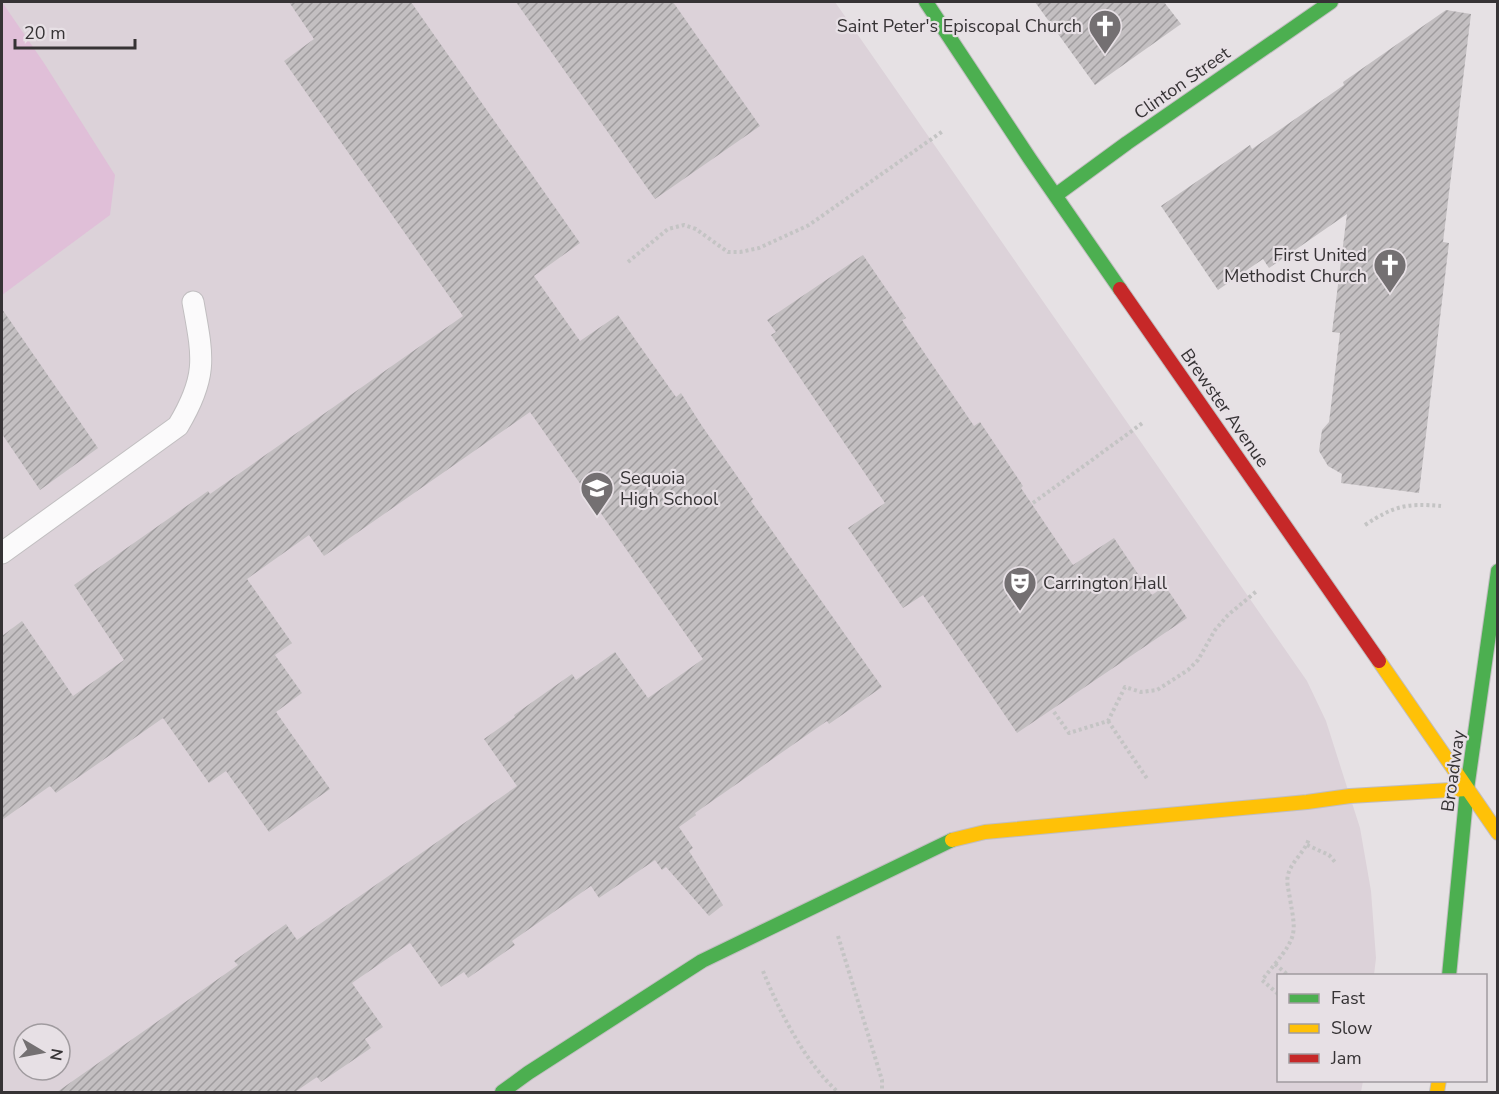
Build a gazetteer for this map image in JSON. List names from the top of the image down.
{
  "streets": {
    "street": ["Clinton Street", "Brewster Avenue", "Broadway"]
  },
  "crossings": [
    ["Clinton Street", "Brewster Avenue"],
    ["Brewster Avenue", "Broadway"]
  ],
  "places": {
    "church": ["Saint Peter's Episcopal Church", "First United Methodist Church"],
    "school or university": ["Sequoia High School"],
    "theatre": ["Carrington Hall"]
  },
  "legend": ["Fast", "Slow", "Jam"],
  "scale_bar": "20 m",
  "north": "right"
}
